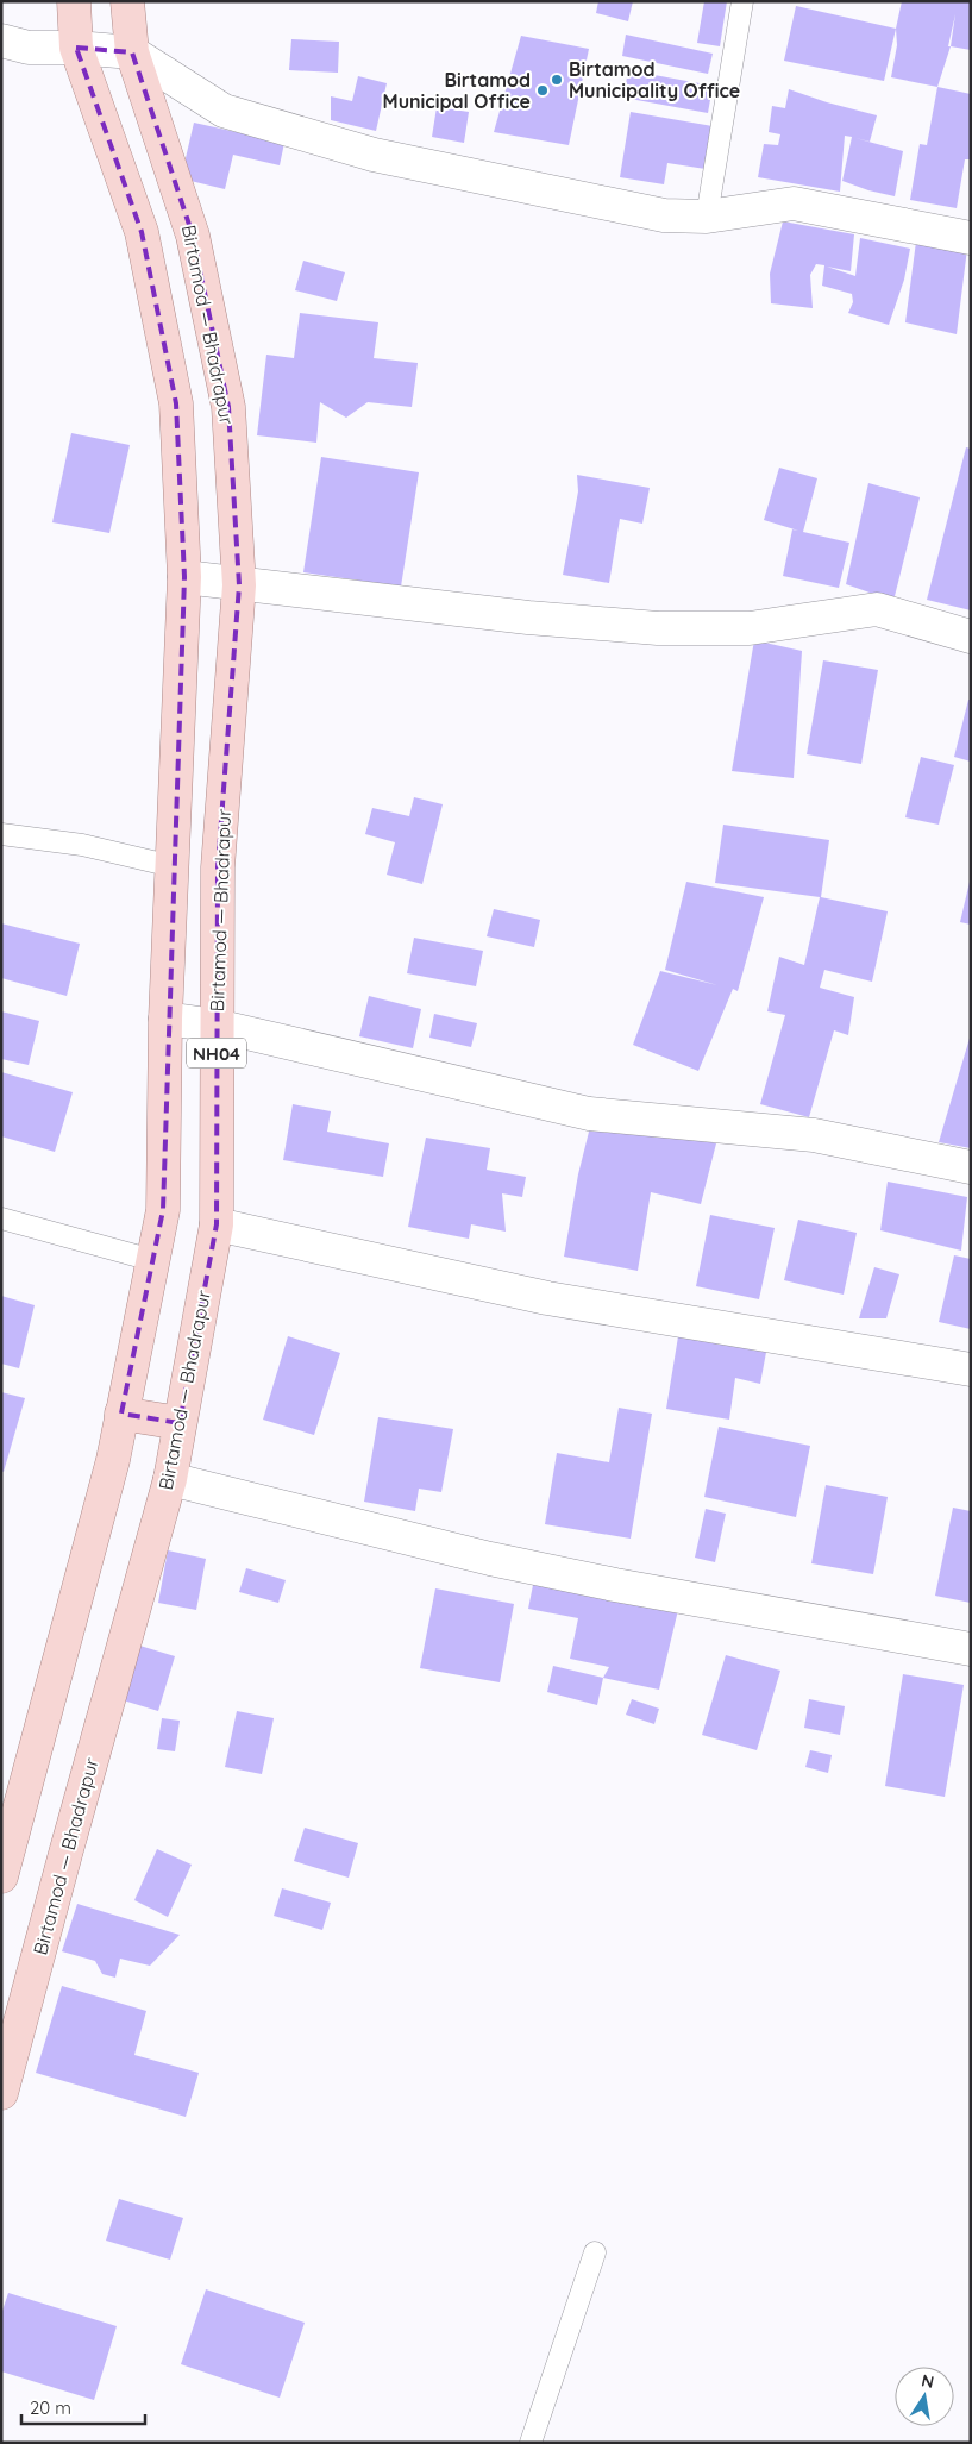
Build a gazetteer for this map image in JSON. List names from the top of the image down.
{
  "streets": {
    "main road": ["Birtamod — Bhadrapur", "NH04"]
  },
  "places": ["Birtamod Municipality Office", "Birtamod Municipal Office"],
  "scale_bar": "20 m",
  "north": "top"
}
